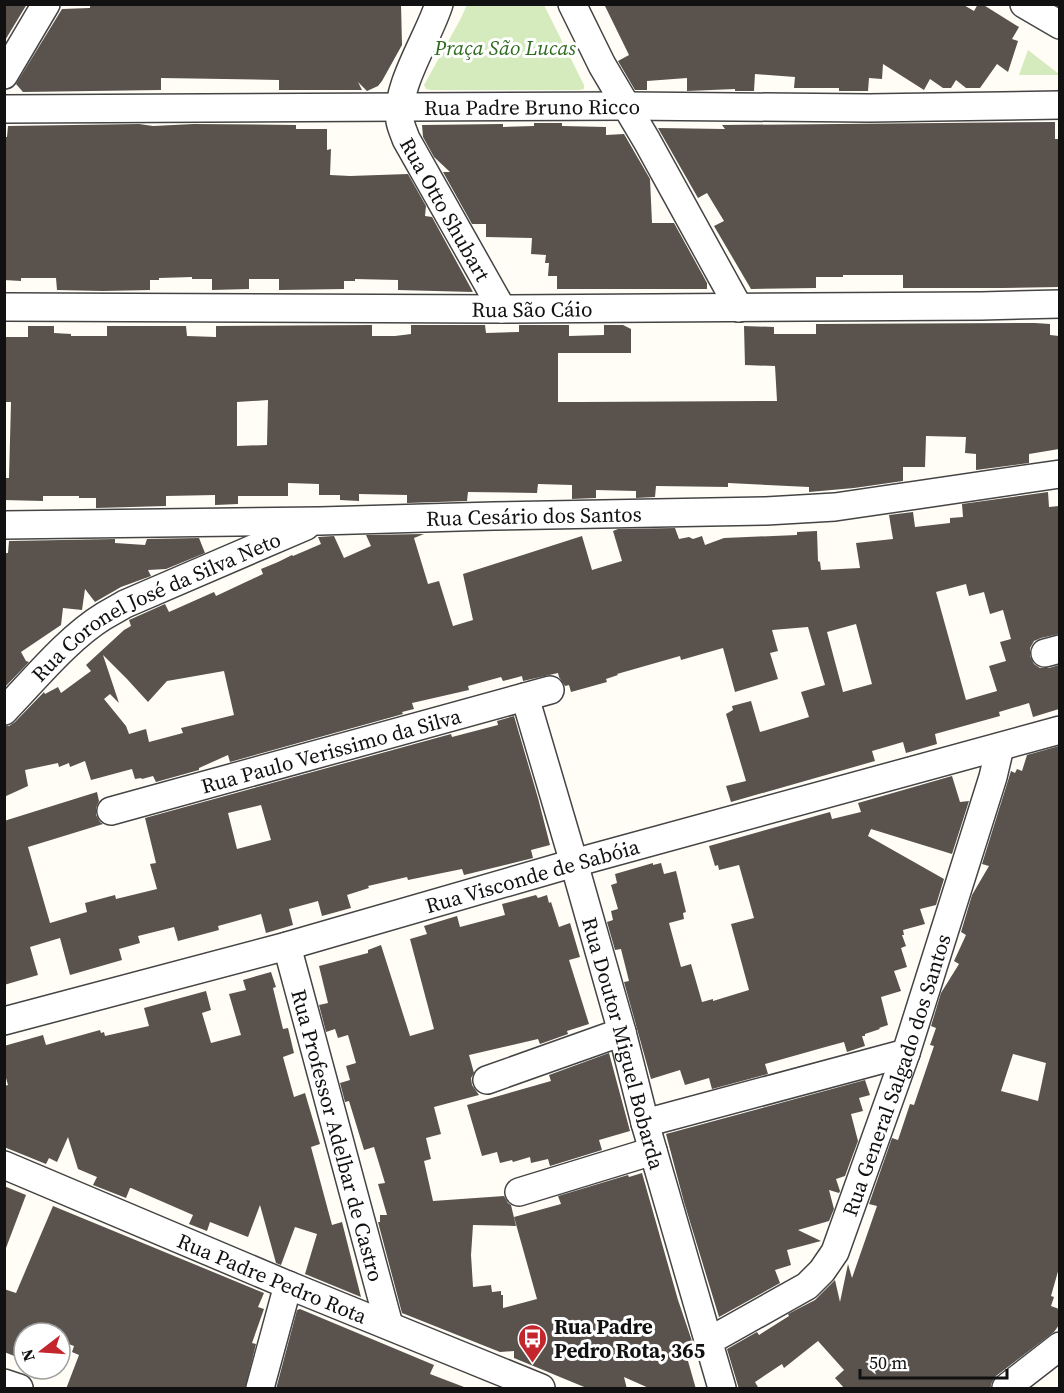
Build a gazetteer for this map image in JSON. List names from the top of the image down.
{
  "streets": {
    "street": [
      "Rua Padre Bruno Ricco",
      "Rua Otto Shubart",
      "Rua São Cáio",
      "Rua Cesário dos Santos",
      "Rua Coronel José da Silva Neto",
      "Rua Paulo Verissimo da Silva",
      "Rua Visconde de Sabóia",
      "Rua Doutor Miguel Bobarda",
      "Rua General Salgado dos Santos",
      "Rua Professor Adelbar de Castro",
      "Rua Padre Pedro Rota"
    ]
  },
  "crossings": [
    ["Rua Padre Bruno Ricco", "Rua Otto Shubart"],
    ["Rua Otto Shubart", "Rua São Cáio"],
    ["Rua Cesário dos Santos", "Rua Coronel José da Silva Neto"],
    ["Rua Paulo Verissimo da Silva", "Rua Doutor Miguel Bobarda"],
    ["Rua Visconde de Sabóia", "Rua Doutor Miguel Bobarda"],
    ["Rua Visconde de Sabóia", "Rua General Salgado dos Santos"],
    ["Rua Visconde de Sabóia", "Rua Professor Adelbar de Castro"],
    ["Rua Doutor Miguel Bobarda", "Rua General Salgado dos Santos"],
    ["Rua Professor Adelbar de Castro", "Rua Padre Pedro Rota"]
  ],
  "parks": ["Praça São Lucas"],
  "places": {
    "bus stop": ["Rua Padre Pedro Rota, 365"]
  },
  "scale_bar": "50 m",
  "north": "left"
}
